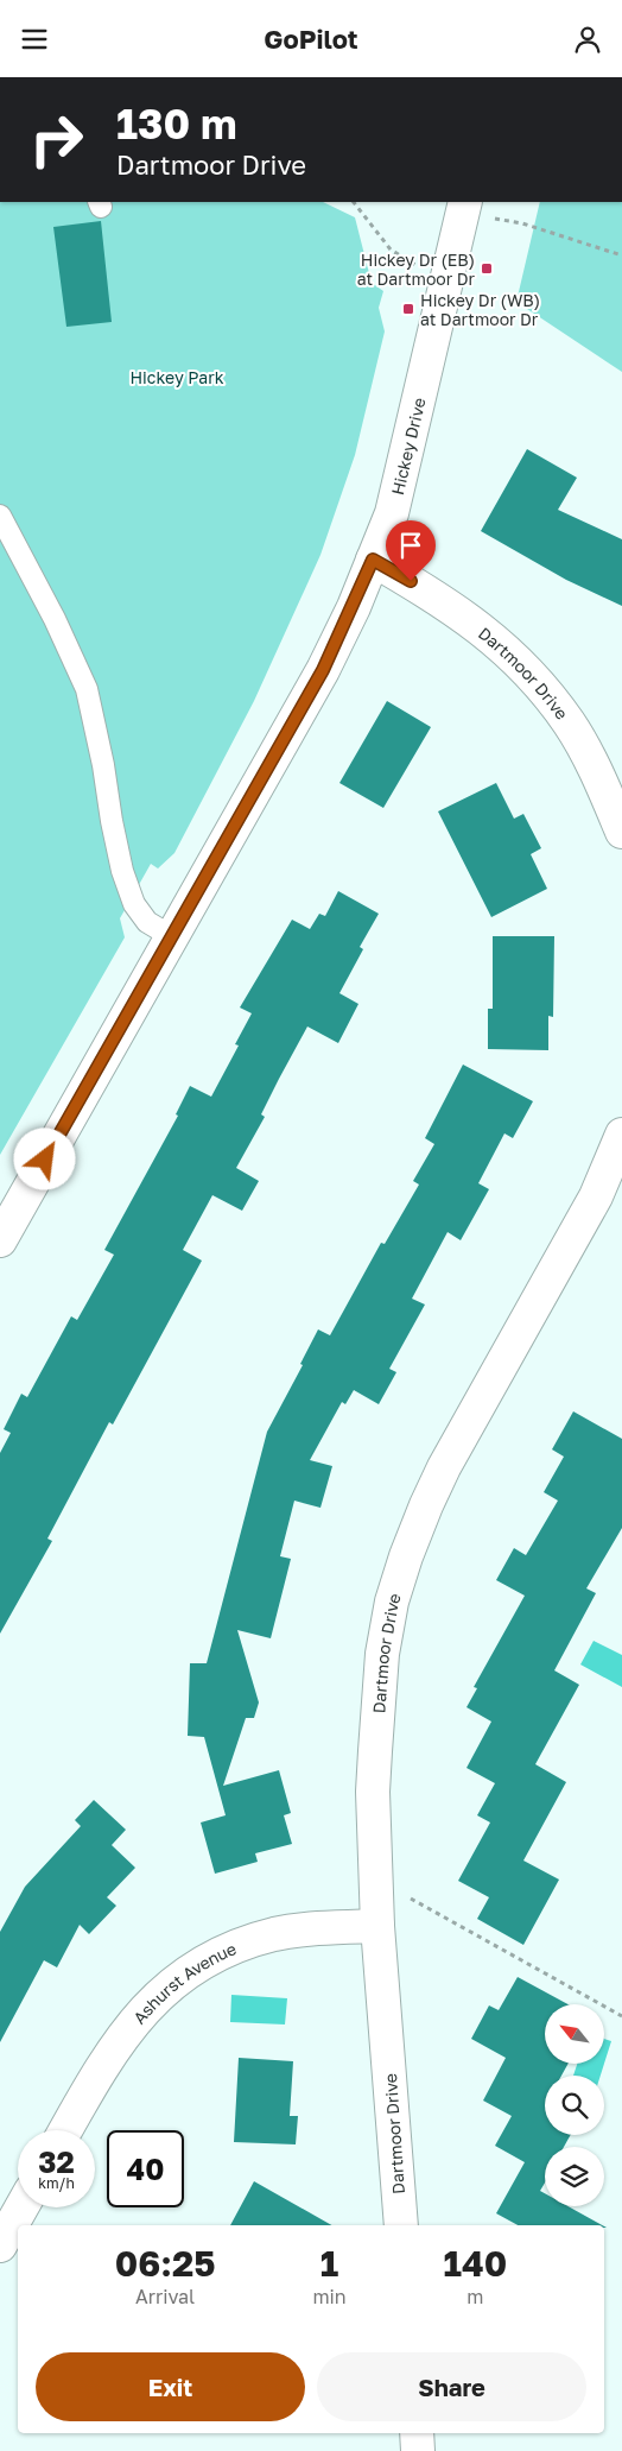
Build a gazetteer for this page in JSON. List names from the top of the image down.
{
  "streets": {
    "street": ["Hickey Drive", "Dartmoor Drive", "Ashurst Avenue"]
  },
  "crossings": [
    ["Hickey Drive", "Dartmoor Drive"],
    ["Dartmoor Drive", "Ashurst Avenue"]
  ],
  "parks": ["Hickey Park"],
  "places": {
    "transit": ["Hickey Dr (EB) at Dartmoor Dr", "Hickey Dr (WB) at Dartmoor Dr"]
  },
  "north": "top left",
  "page": {
    "header": "GoPilot",
    "turn": ["130 m", "Dartmoor Drive"],
    "speed": "32 km/h",
    "limit": "40",
    "eta": [
      "06:25",
      "Arrival",
      "1",
      "min",
      "140",
      "m"
    ],
    "buttons": ["Exit", "Share"]
  }
}
